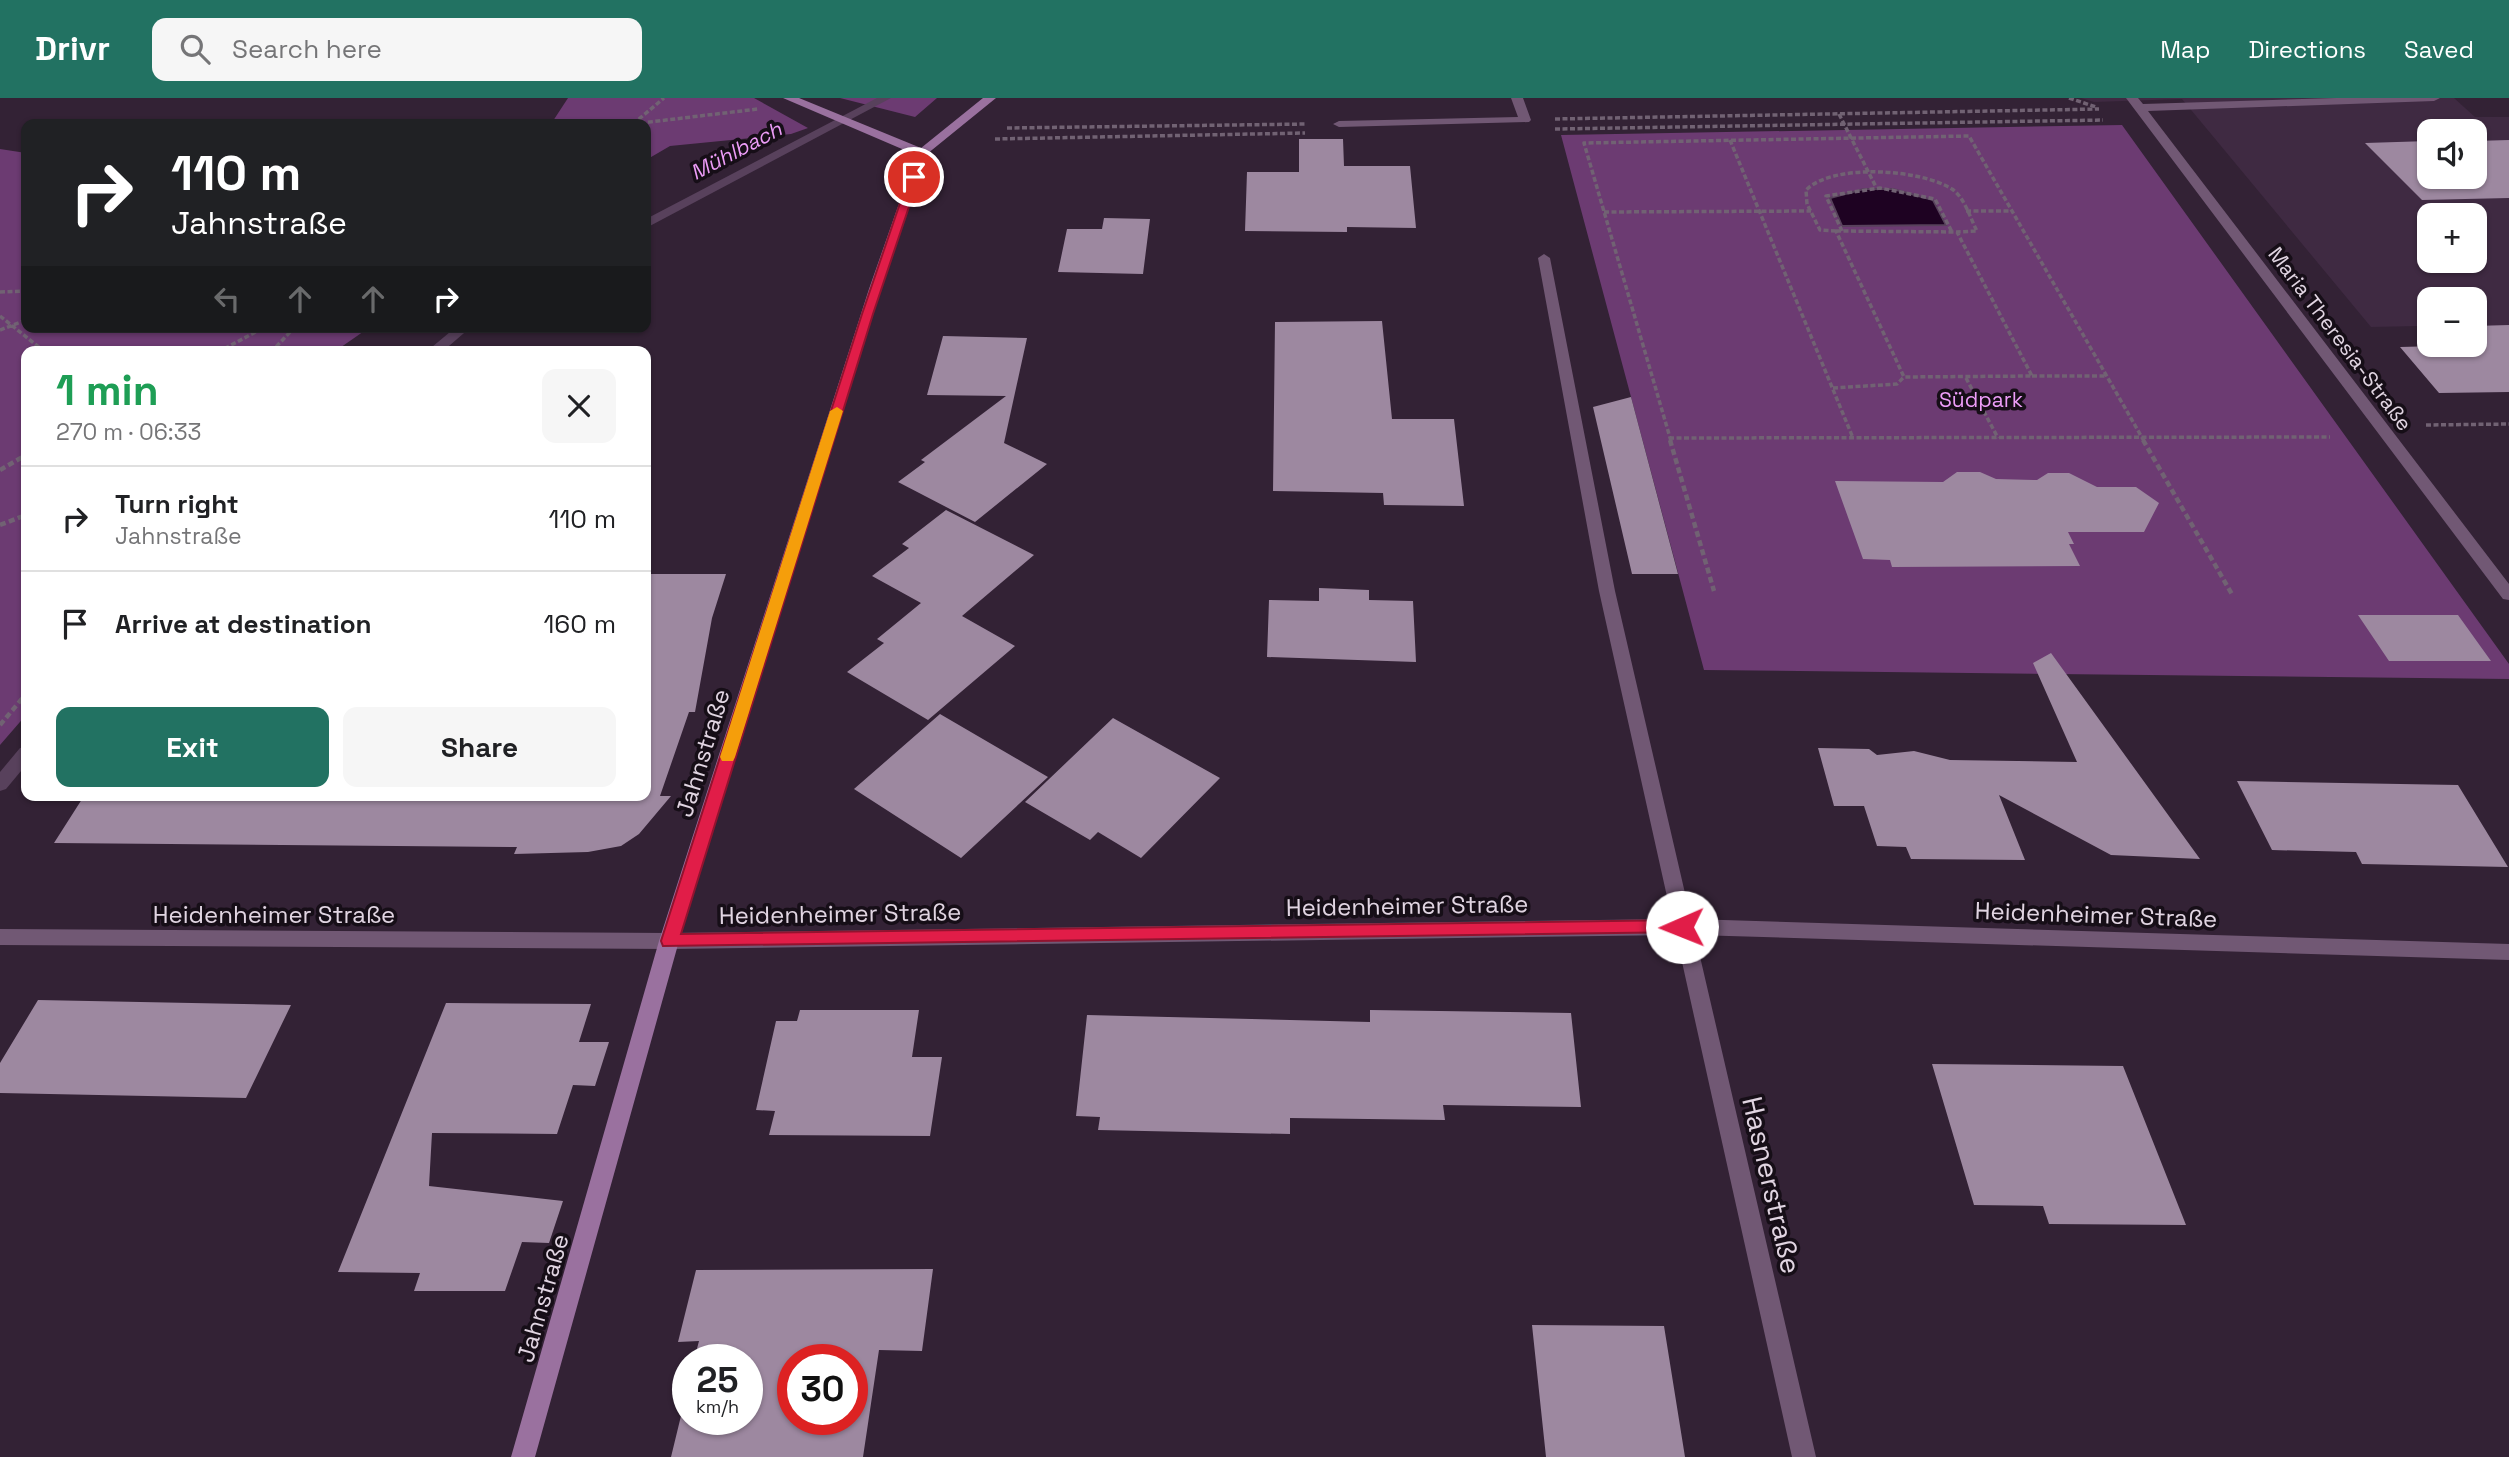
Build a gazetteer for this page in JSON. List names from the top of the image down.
{
  "streets": {
    "street": [
      "Maria Theresia-Straße",
      "Jahnstraße",
      "Heidenheimer Straße",
      "Hasnerstraße"
    ]
  },
  "crossings": [
    ["Jahnstraße", "Heidenheimer Straße"],
    ["Heidenheimer Straße", "Hasnerstraße"]
  ],
  "water": ["Mühlbach"],
  "parks": ["Südpark"],
  "page": {
    "header": "Drivr",
    "search": "Search here",
    "nav": ["Map", "Directions", "Saved"],
    "map_buttons": ["+", "−"],
    "turn": ["110 m", "Jahnstraße"],
    "heading": ["1 min", "270 m · 06:33"],
    "list": [
      {
        "name": "Turn right",
        "note": "Jahnstraße",
        "value": "110 m"
      },
      {
        "name": "Arrive at destination",
        "value": "160 m"
      }
    ],
    "buttons": ["Exit", "Share"],
    "speed": "25 km/h",
    "limit": "30"
  }
}
